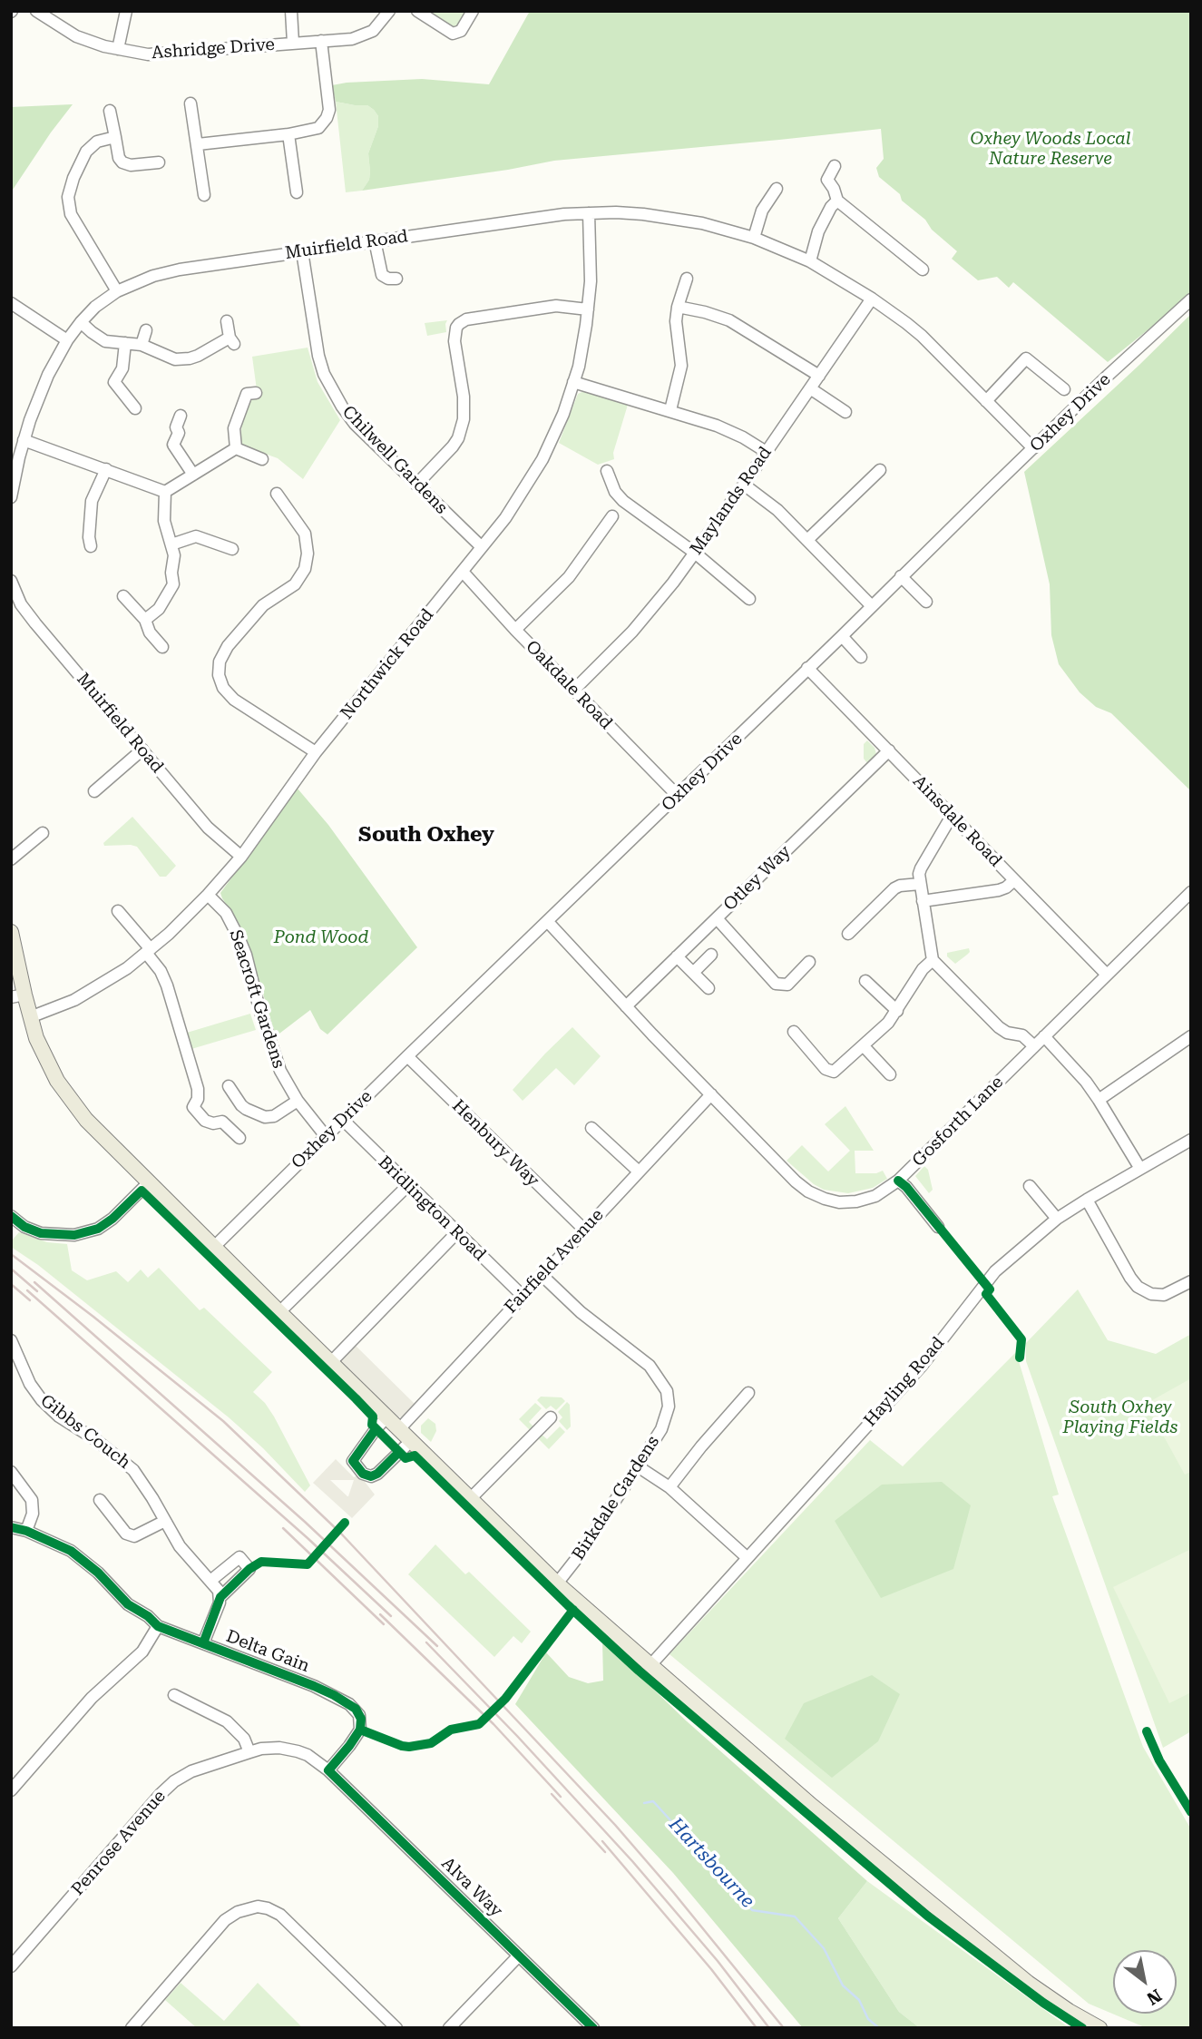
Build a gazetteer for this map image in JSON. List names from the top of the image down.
{
  "streets": {
    "street": [
      "Ashridge Drive",
      "Muirfield Road",
      "Oxhey Drive",
      "Chilwell Gardens",
      "Maylands Road",
      "Northwick Road",
      "Oakdale Road",
      "Ainsdale Road",
      "Otley Way",
      "Seacroft Gardens",
      "Gosforth Lane",
      "Henbury Way",
      "Bridlington Road",
      "Fairfield Avenue",
      "Hayling Road",
      "Gibbs Couch",
      "Birkdale Gardens",
      "Delta Gain",
      "Penrose Avenue",
      "Alva Way"
    ]
  },
  "crossings": [
    ["Muirfield Road", "Oxhey Drive"],
    ["Muirfield Road", "Chilwell Gardens"],
    ["Muirfield Road", "Maylands Road"],
    ["Muirfield Road", "Northwick Road"],
    ["Oxhey Drive", "Oakdale Road"],
    ["Oxhey Drive", "Ainsdale Road"],
    ["Oxhey Drive", "Seacroft Gardens"],
    ["Oxhey Drive", "Gosforth Lane"],
    ["Oxhey Drive", "Henbury Way"],
    ["Oxhey Drive", "Bridlington Road"],
    ["Chilwell Gardens", "Northwick Road"],
    ["Maylands Road", "Oakdale Road"],
    ["Northwick Road", "Oakdale Road"],
    ["Northwick Road", "Seacroft Gardens"],
    ["Ainsdale Road", "Otley Way"],
    ["Ainsdale Road", "Gosforth Lane"],
    ["Otley Way", "Gosforth Lane"],
    ["Gosforth Lane", "Fairfield Avenue"],
    ["Henbury Way", "Fairfield Avenue"],
    ["Bridlington Road", "Fairfield Avenue"],
    ["Fairfield Avenue", "Birkdale Gardens"],
    ["Delta Gain", "Penrose Avenue"],
    ["Delta Gain", "Alva Way"],
    ["Penrose Avenue", "Alva Way"]
  ],
  "districts": ["South Oxhey"],
  "water": ["Hartsbourne"],
  "parks": ["Oxhey Woods Local Nature Reserve", "Pond Wood", "South Oxhey Playing Fields"],
  "north": "bottom right"
}
